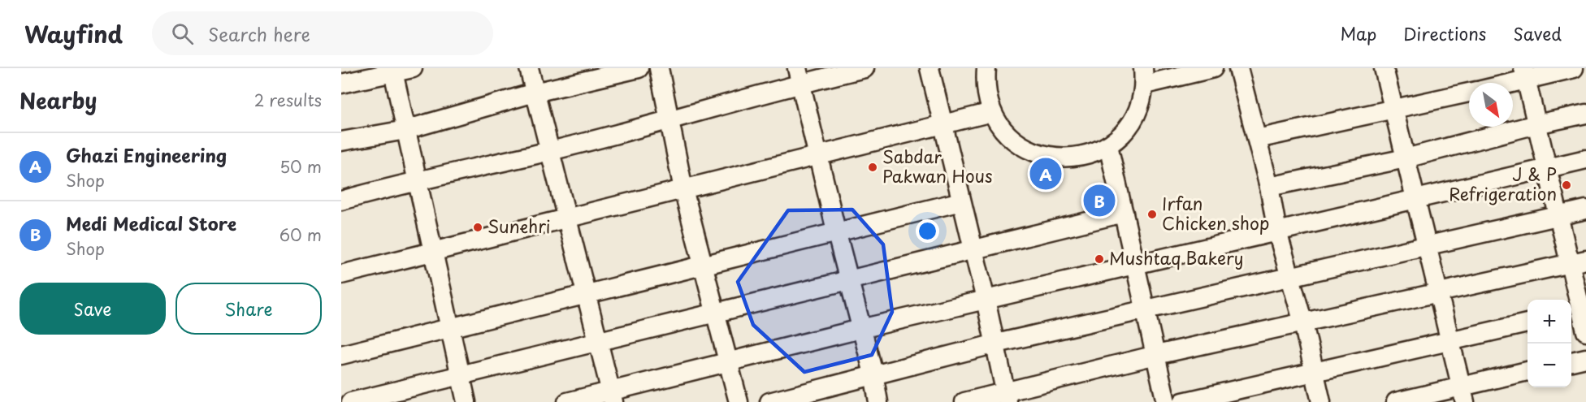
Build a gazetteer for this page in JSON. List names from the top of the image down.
{
  "places": [
    "Sabdar Pakwan Hous",
    "J & P Refrigeration",
    "Irfan Chicken shop",
    "Sunehri",
    "Mushtaq Bakery"
  ],
  "north": "bottom right",
  "page": {
    "header": "Wayfind",
    "search": "Search here",
    "nav": ["Map", "Directions", "Saved"],
    "heading": ["Nearby", "2 results"],
    "list": [
      {
        "mark": "A",
        "name": "Ghazi Engineering",
        "note": "Shop",
        "value": "50 m"
      },
      {
        "mark": "B",
        "name": "Medi Medical Store",
        "note": "Shop",
        "value": "60 m"
      }
    ],
    "pins": ["A", "B"],
    "buttons": ["Save", "Share"],
    "map_buttons": ["+", "−"]
  }
}
